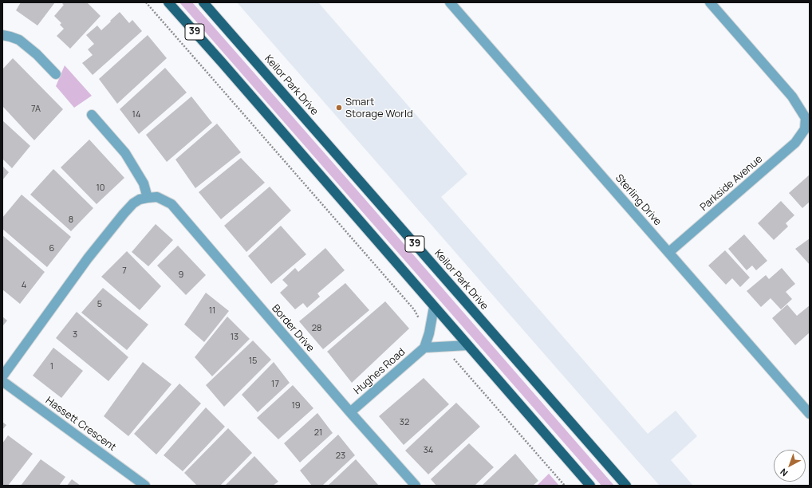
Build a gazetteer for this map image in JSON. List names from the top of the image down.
{
  "streets": {
    "main road": ["39", "Keilor Park Drive"],
    "street": [
      "Parkside Avenue",
      "Sterling Drive",
      "Border Drive",
      "Hughes Road",
      "Hassett Crescent"
    ]
  },
  "crossings": [
    ["Parkside Avenue", "Sterling Drive"],
    ["Border Drive", "Hughes Road"]
  ],
  "places": ["Smart Storage World"],
  "house_numbers": [
    "7A",
    "14",
    "10",
    "8",
    "6",
    "7",
    "9",
    "4",
    "5",
    "11",
    "28",
    "3",
    "13",
    "15",
    "1",
    "17",
    "19",
    "32",
    "21",
    "34",
    "23"
  ],
  "north": "bottom left"
}
